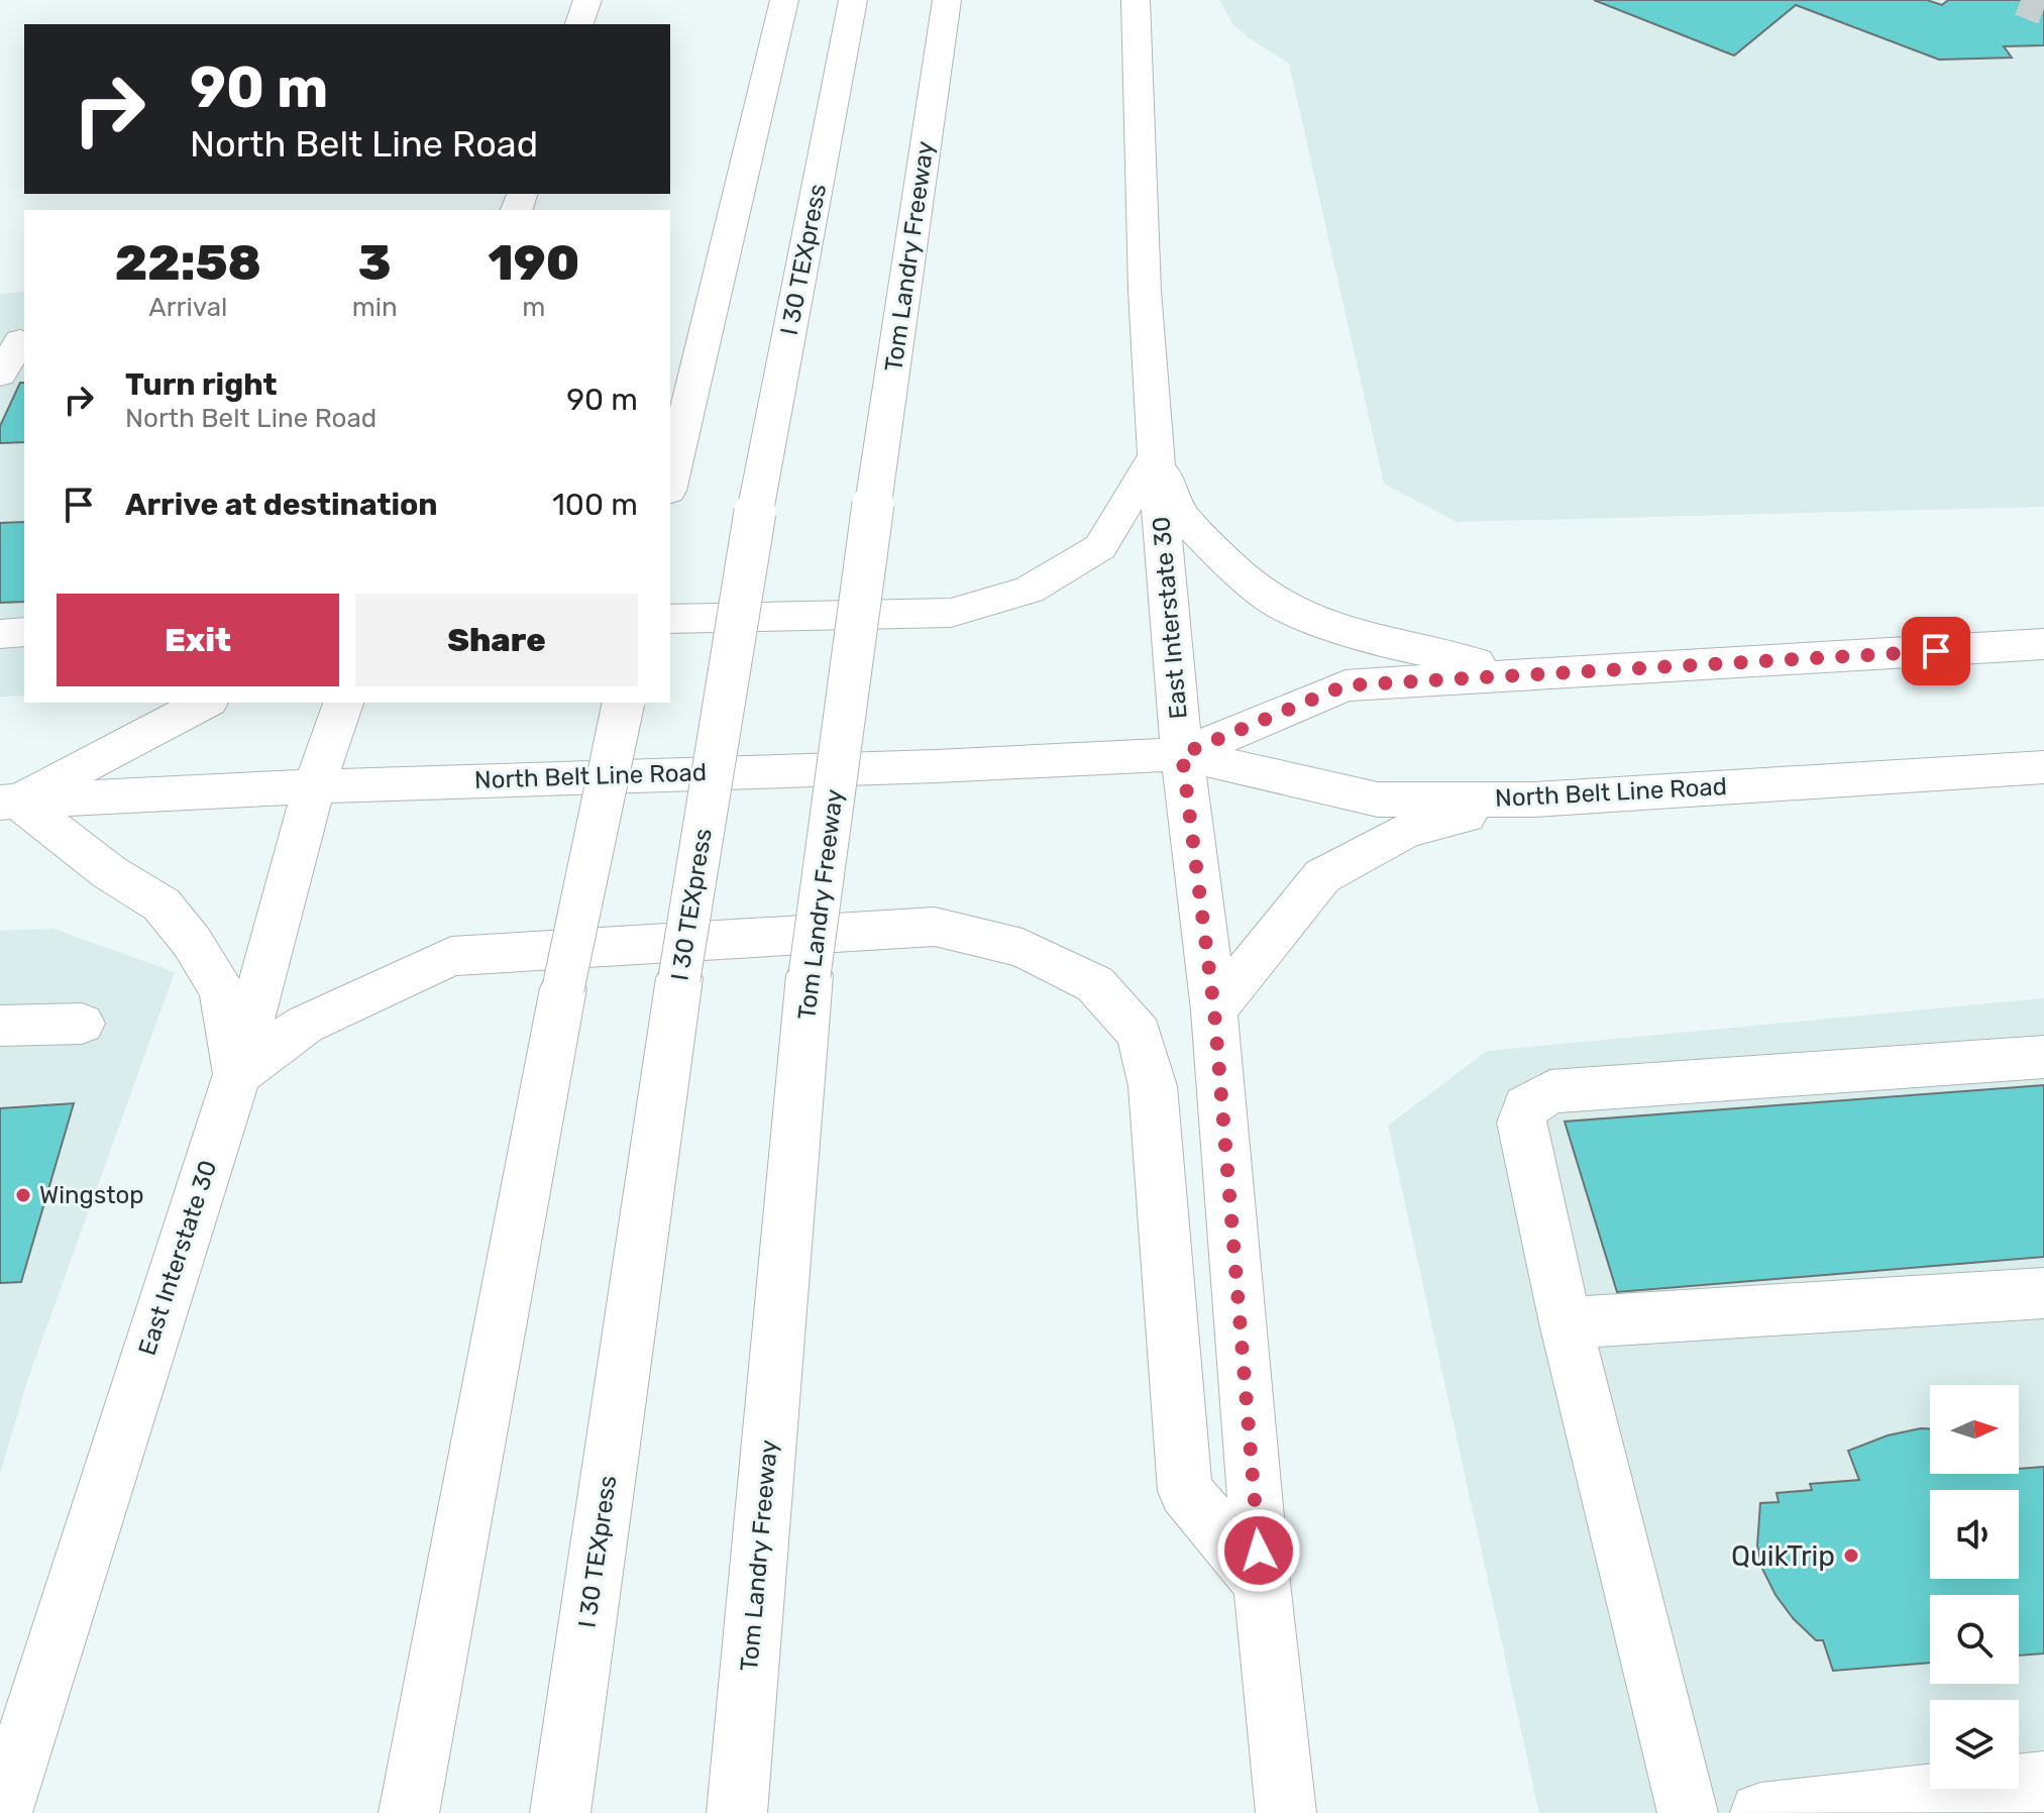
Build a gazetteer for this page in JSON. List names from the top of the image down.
{
  "streets": {
    "main road": [
      "Tom Landry Freeway",
      "I 30 TEXpress",
      "East Interstate 30",
      "North Belt Line Road"
    ]
  },
  "crossings": [
    ["East Interstate 30", "North Belt Line Road"]
  ],
  "places": ["Wingstop", "QuikTrip"],
  "north": "right",
  "page": {
    "turn": ["90 m", "North Belt Line Road"],
    "eta": [
      "22:58",
      "Arrival",
      "3",
      "min",
      "190",
      "m"
    ],
    "list": [
      {
        "name": "Turn right",
        "note": "North Belt Line Road",
        "value": "90 m"
      },
      {
        "name": "Arrive at destination",
        "value": "100 m"
      }
    ],
    "buttons": ["Exit", "Share"]
  }
}
